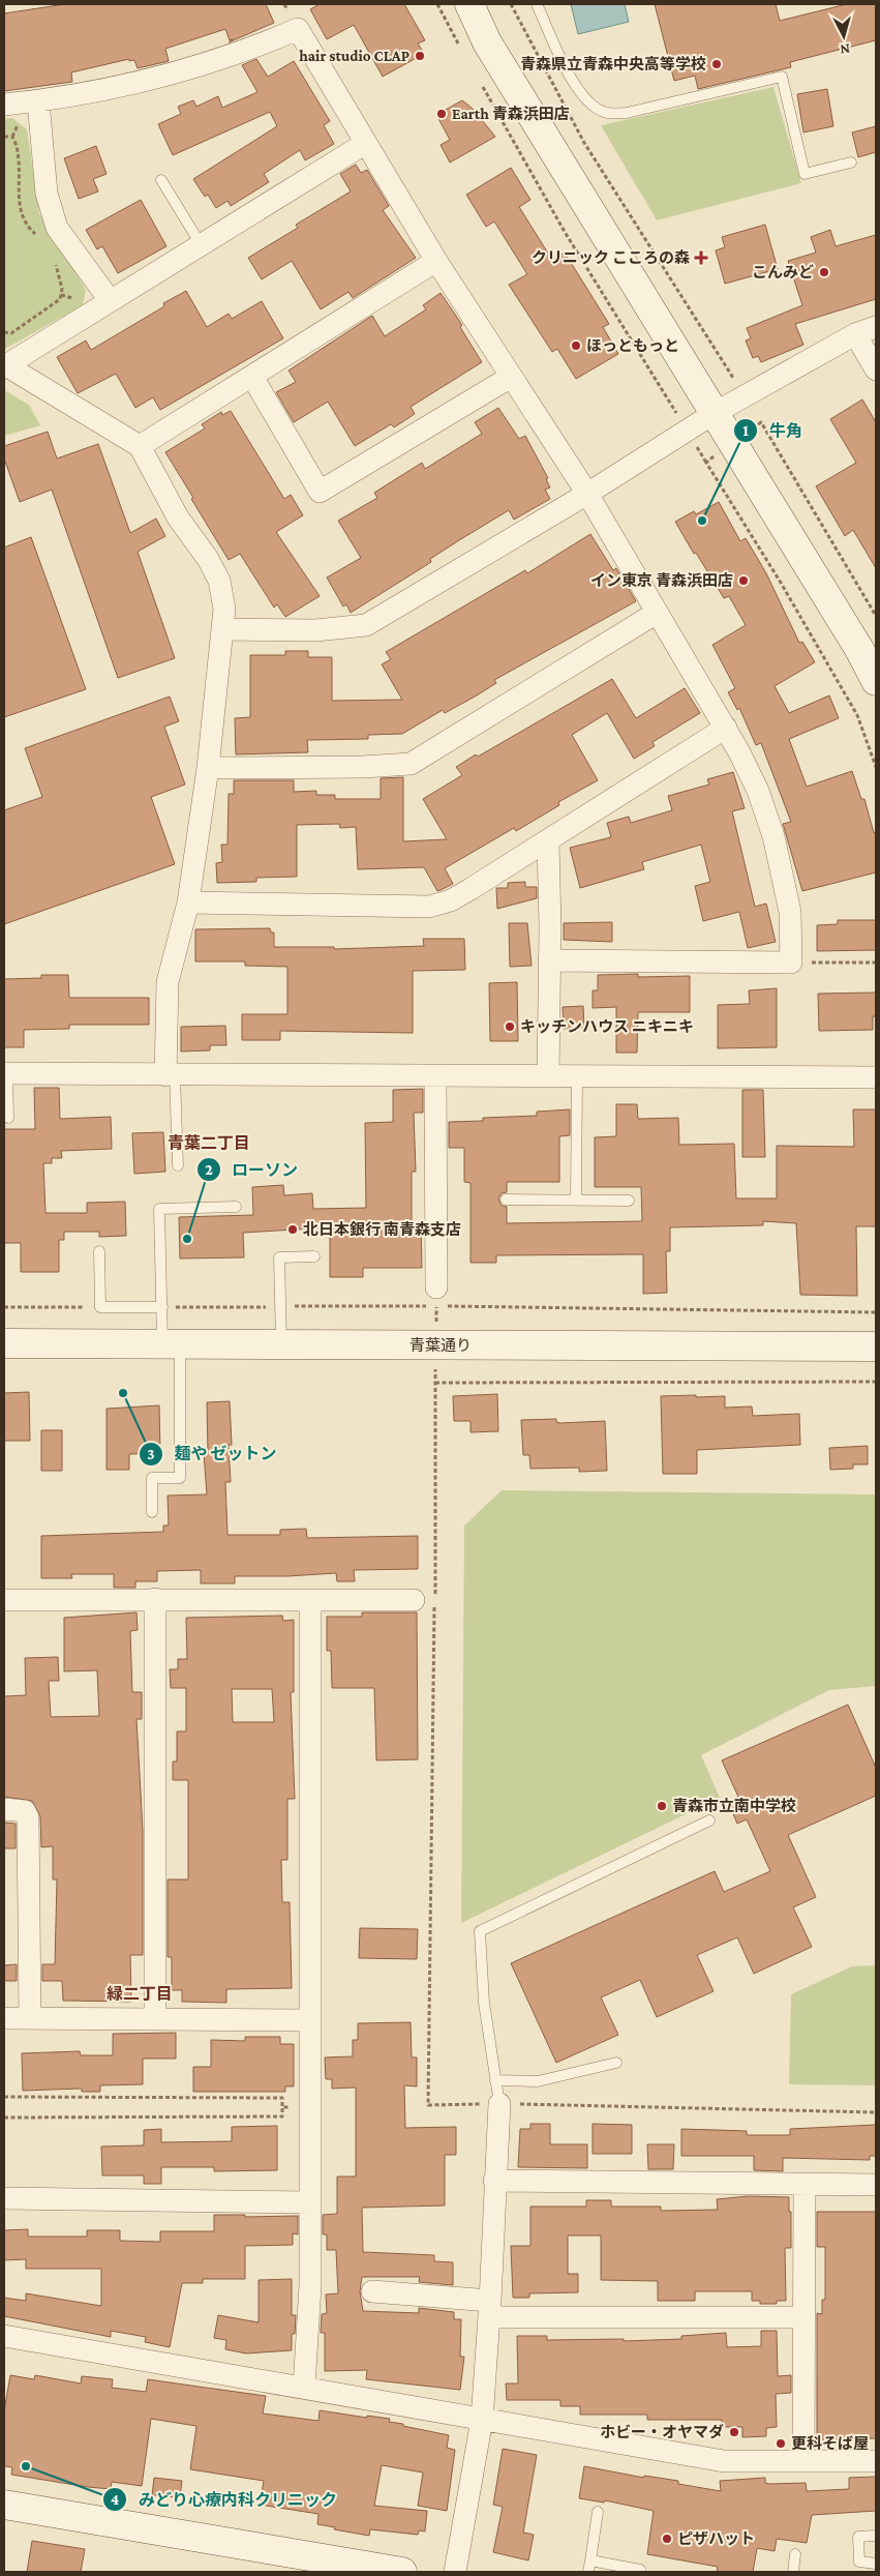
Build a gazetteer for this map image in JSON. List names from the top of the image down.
{
  "streets": {
    "street": ["青葉通り"]
  },
  "districts": ["青葉二丁目", "緑二丁目"],
  "places": {
    "other": [
      "hair studio CLAP",
      "青森県立青森中央高等学校",
      "Earth 青森浜田店",
      "こんみど",
      "ほっともっと",
      "牛角",
      "イン東京 青森浜田店",
      "キッチンハウス ニキニキ",
      "北日本銀行 南青森支店",
      "ローソン",
      "麺や ゼットン",
      "青森市立南中学校",
      "ホビー・オヤマダ",
      "更科そば屋",
      "みどり心療内科クリニック",
      "ピザハット"
    ],
    "health": ["クリニック こころの森"]
  },
  "north": "bottom"
}
